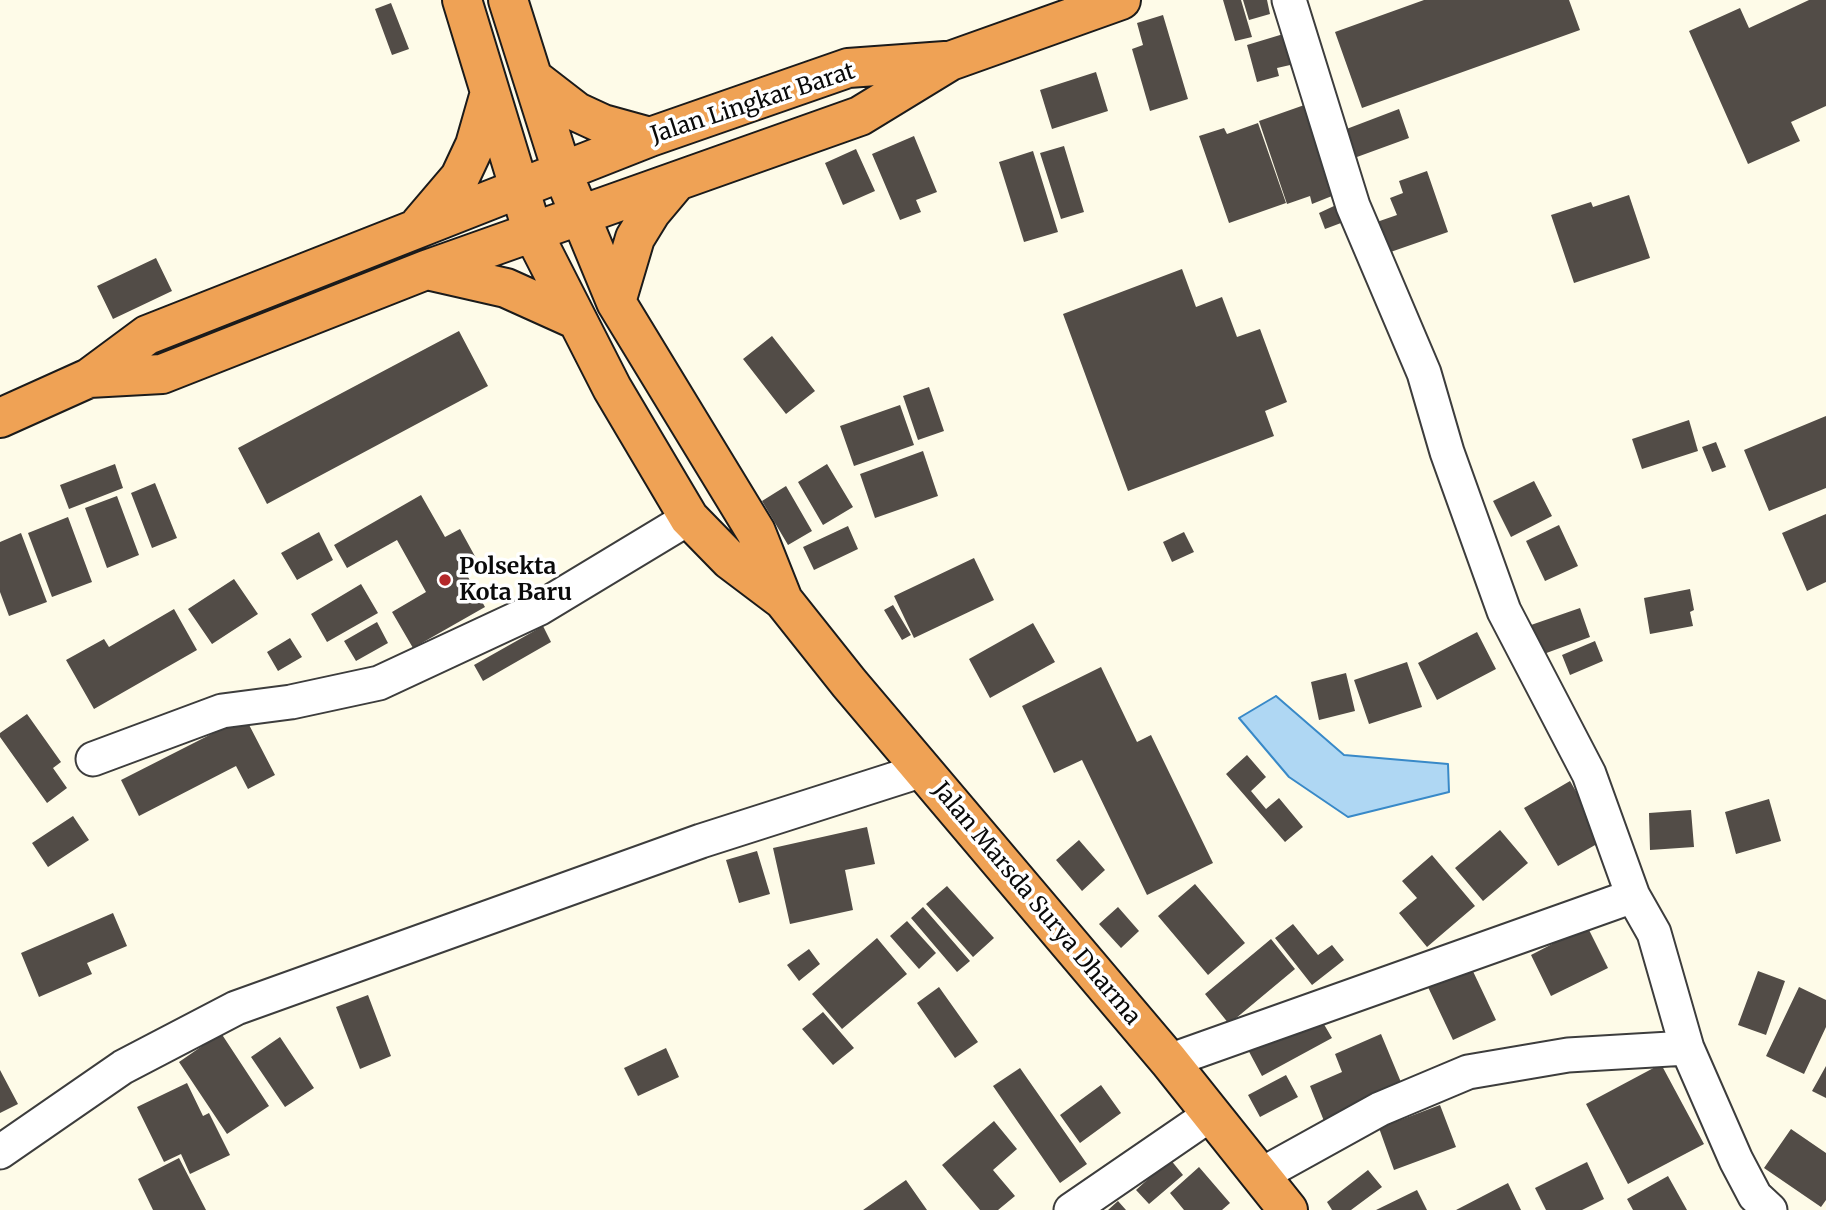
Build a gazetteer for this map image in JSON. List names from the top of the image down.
{
  "streets": {
    "highway": ["Jalan Lingkar Barat", "Jalan Marsda Surya Dharma"]
  },
  "places": ["Polsekta Kota Baru"]
}
